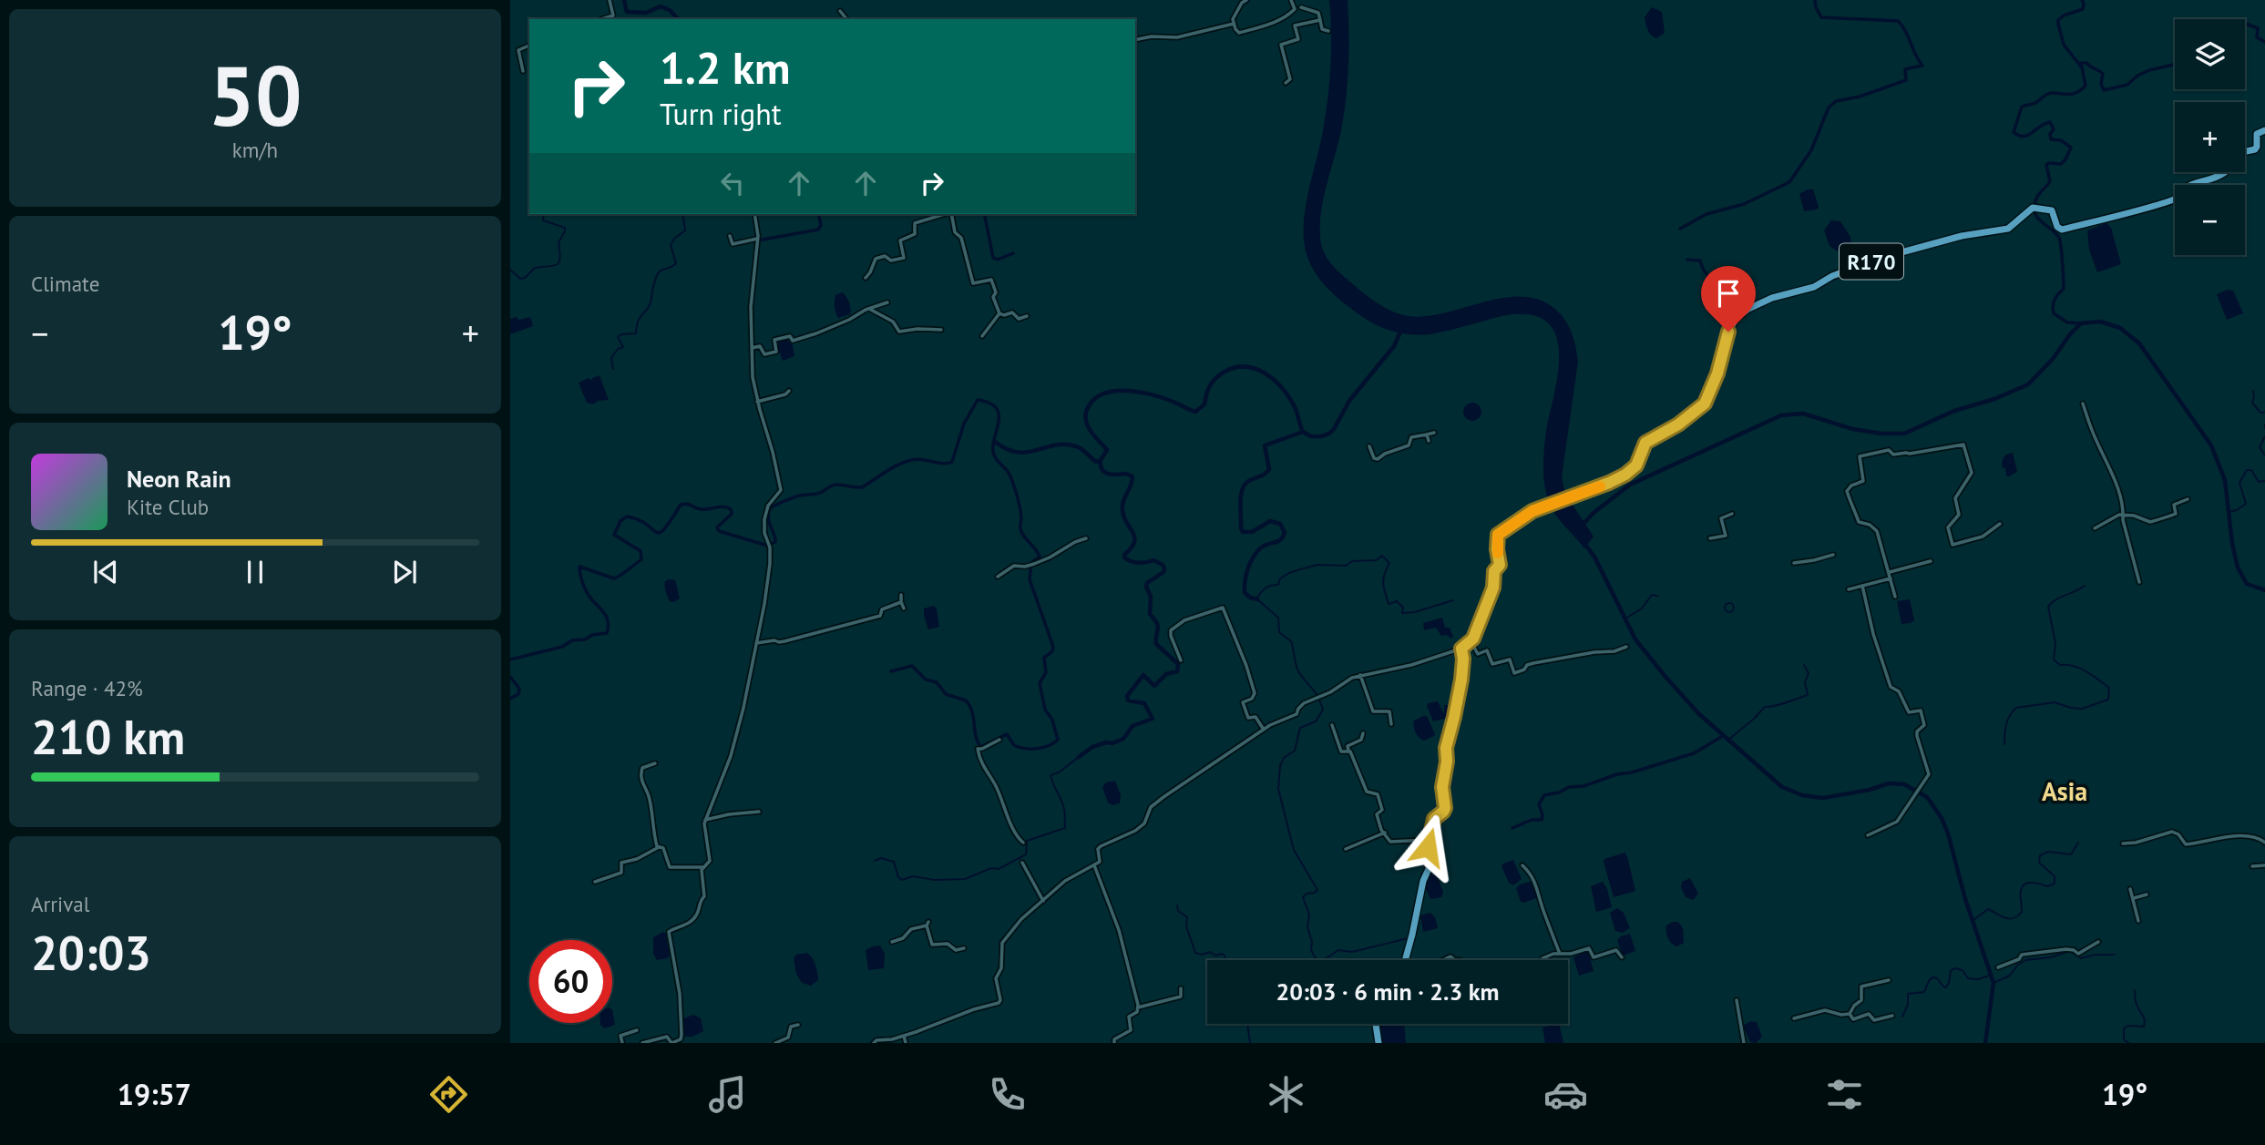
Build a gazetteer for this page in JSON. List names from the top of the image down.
{
  "streets": {
    "main road": ["R170"]
  },
  "districts": ["Asia"],
  "page": {
    "tile": [
      ["50", "km/h"],
      "Climate",
      ["Range · 42%", "210 km"],
      ["Arrival", "20:03"]
    ],
    "map_buttons": ["+", "−"],
    "turn": ["1.2 km", "Turn right"],
    "heat": ["−", "19°", "+"],
    "song": ["Neon Rain", "Kite Club"],
    "limit": "60",
    "trip": "20:03 · 6 min · 2.3 km",
    "tabs": ["19:57", "19°"]
  }
}
